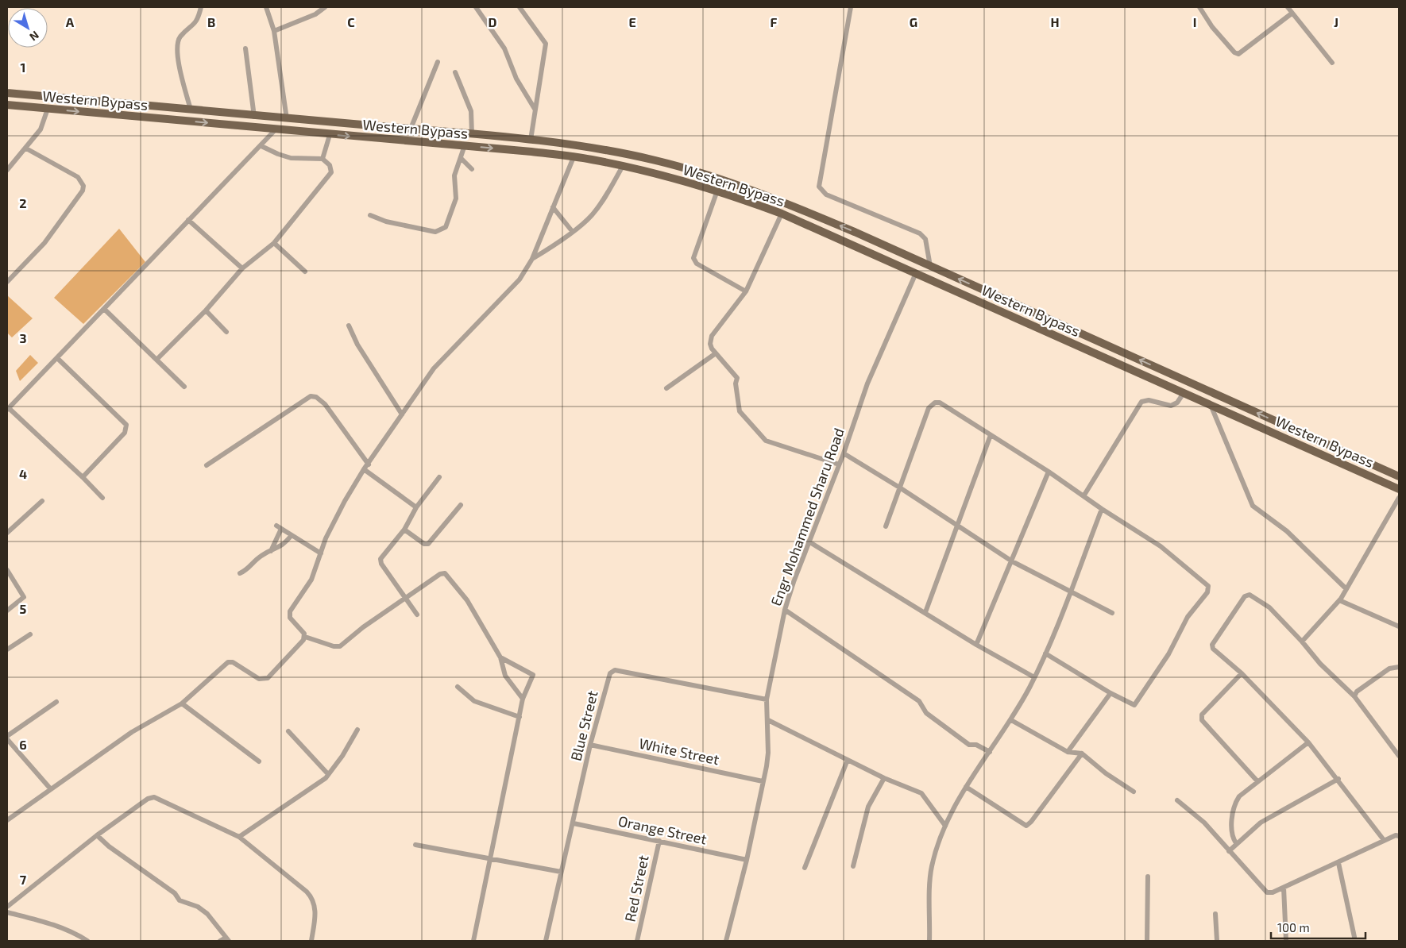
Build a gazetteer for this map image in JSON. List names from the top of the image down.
{
  "streets": {
    "main road": ["Western Bypass"],
    "street": [
      "Engr Mohammed Sharu Road",
      "Blue Street",
      "White Street",
      "Orange Street",
      "Red Street"
    ]
  },
  "crossings": [
    ["Western Bypass", "Engr Mohammed Sharu Road"],
    ["Engr Mohammed Sharu Road", "Blue Street"],
    ["Engr Mohammed Sharu Road", "White Street"],
    ["Engr Mohammed Sharu Road", "Orange Street"],
    ["Blue Street", "White Street"],
    ["Blue Street", "Orange Street"],
    ["Orange Street", "Red Street"]
  ],
  "scale_bar": "100 m",
  "north": "bottom right",
  "grid": {
    "columns": [
      "A",
      "B",
      "C",
      "D",
      "E",
      "F",
      "G",
      "H",
      "I",
      "J"
    ],
    "rows": [
      "1",
      "2",
      "3",
      "4",
      "5",
      "6",
      "7"
    ]
  }
}
